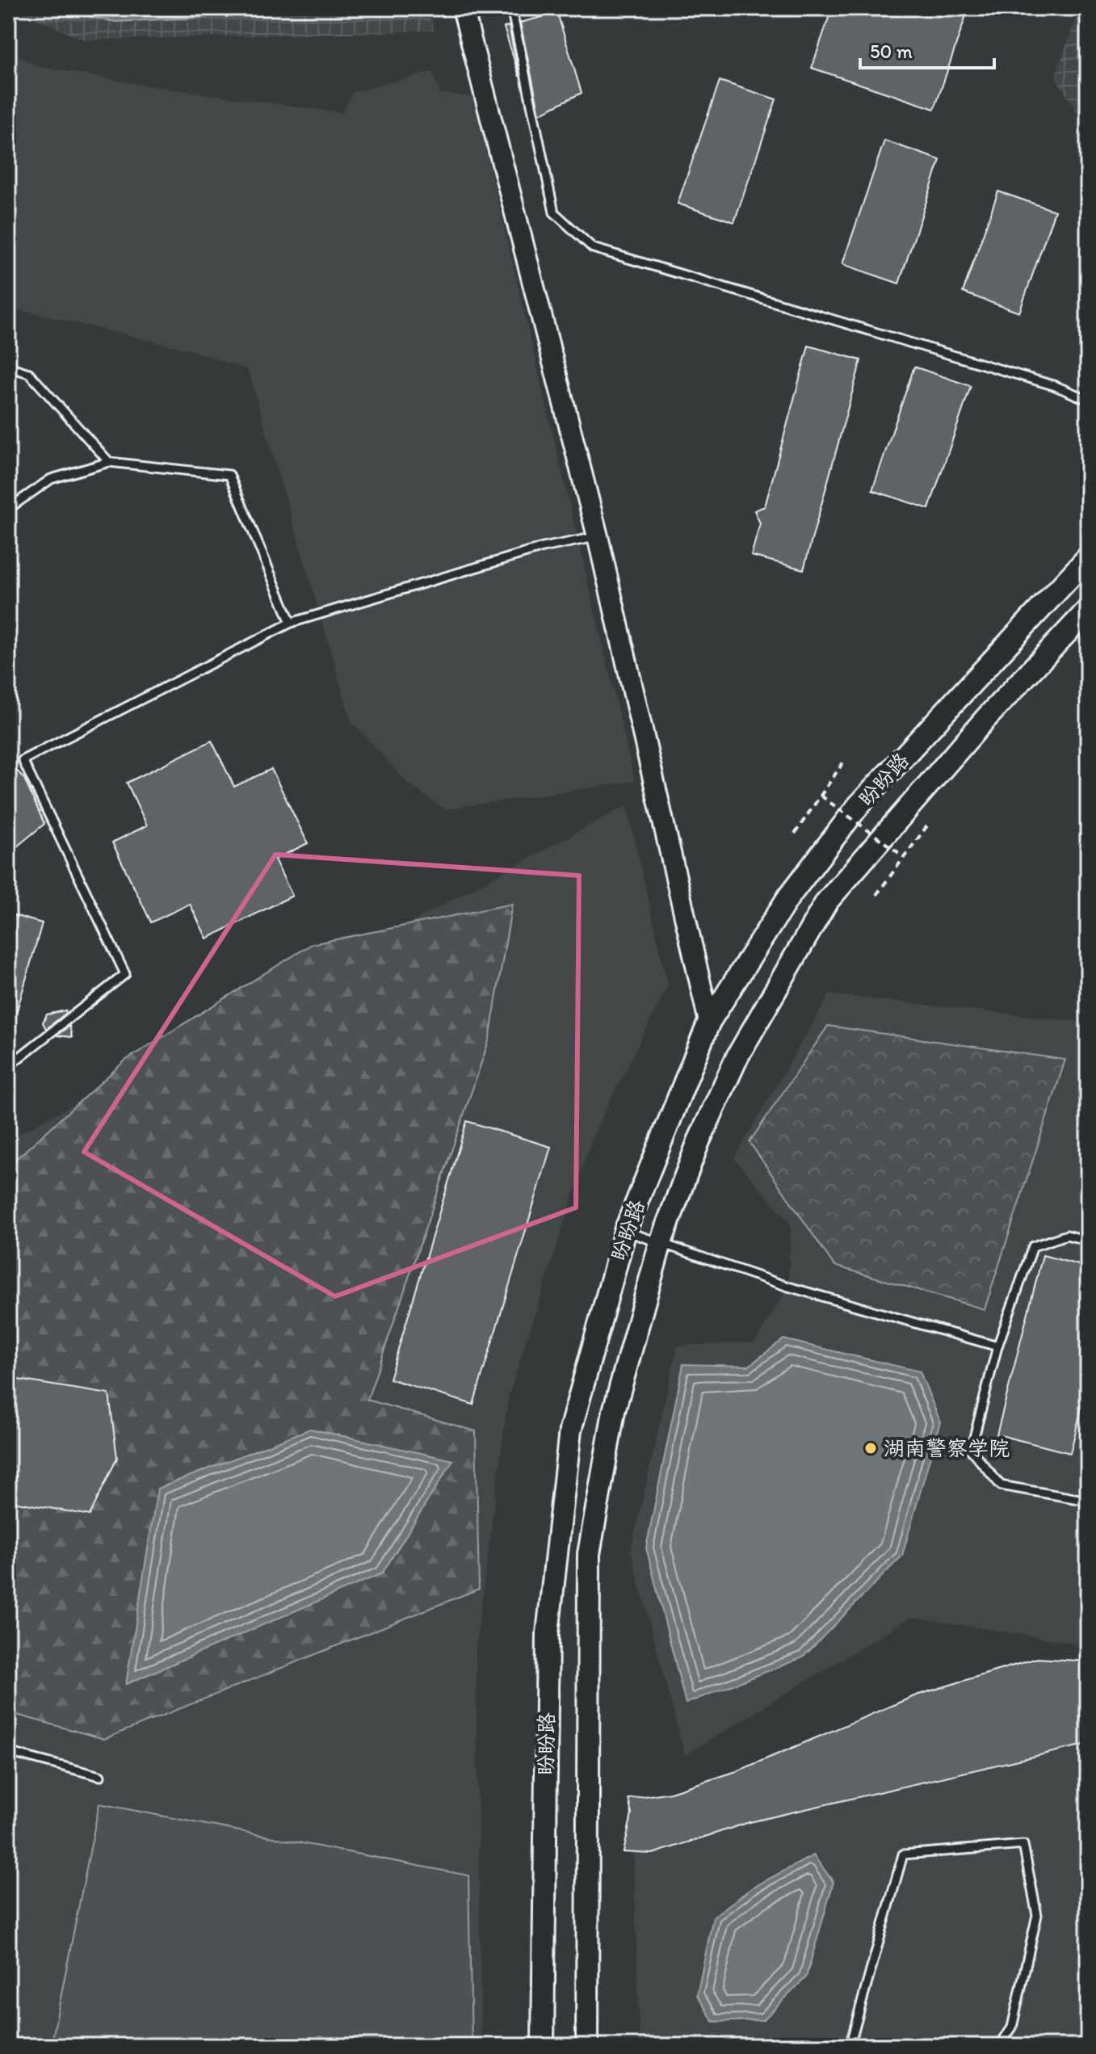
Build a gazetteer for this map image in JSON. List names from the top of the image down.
{
  "streets": {
    "main road": ["盼盼路"]
  },
  "places": ["湖南警察学院"],
  "scale_bar": "50 m"
}
